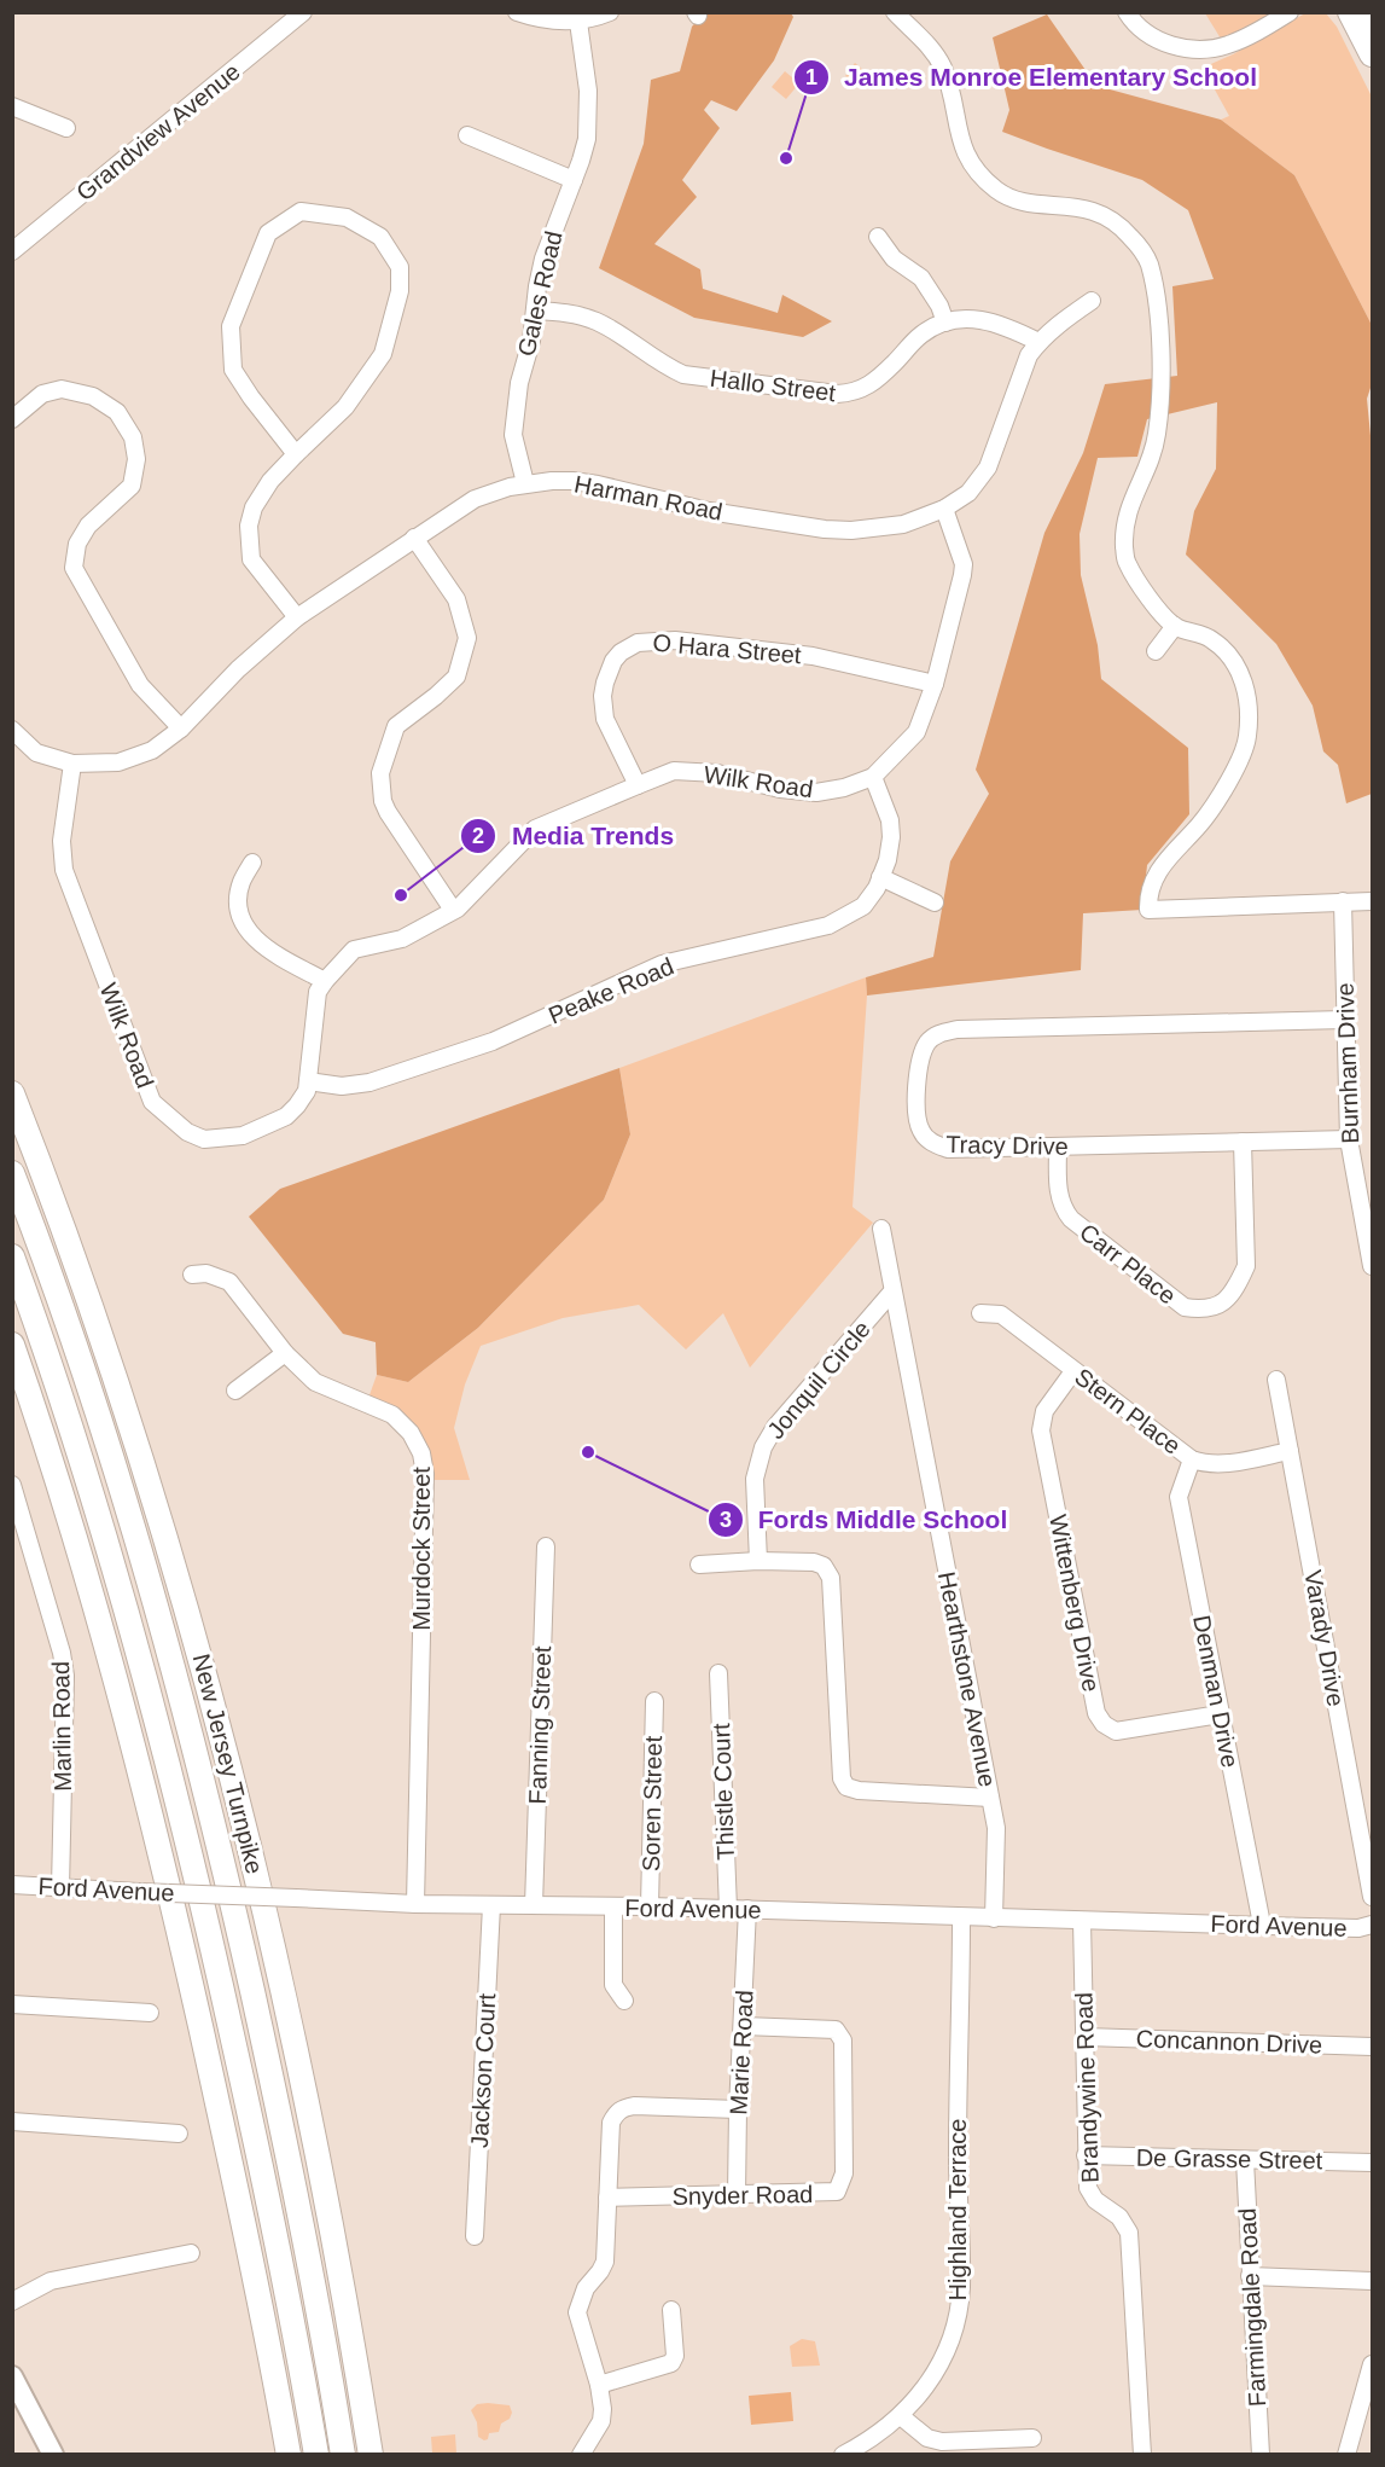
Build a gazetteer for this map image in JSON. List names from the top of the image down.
{
  "streets": {
    "highway": ["New Jersey Turnpike"],
    "street": [
      "Grandview Avenue",
      "Gales Road",
      "Hallo Street",
      "Harman Road",
      "O Hara Street",
      "Wilk Road",
      "Peake Road",
      "Burnham Drive",
      "Tracy Drive",
      "Carr Place",
      "Jonquil Circle",
      "Stern Place",
      "Murdock Street",
      "Wittenberg Drive",
      "Varady Drive",
      "Hearthstone Avenue",
      "Denman Drive",
      "Fanning Street",
      "Marlin Road",
      "Thistle Court",
      "Soren Street",
      "Ford Avenue",
      "Concannon Drive",
      "Marie Road",
      "Jackson Court",
      "Brandywine Road",
      "De Grasse Street",
      "Snyder Road",
      "Highland Terrace",
      "Farmingdale Road"
    ]
  },
  "crossings": [
    ["Gales Road", "Hallo Street"],
    ["Gales Road", "Harman Road"],
    ["Hallo Street", "Harman Road"],
    ["Harman Road", "Wilk Road"],
    ["O Hara Street", "Wilk Road"],
    ["Wilk Road", "Peake Road"],
    ["Burnham Drive", "Tracy Drive"],
    ["Tracy Drive", "Carr Place"],
    ["Jonquil Circle", "Hearthstone Avenue"],
    ["Stern Place", "Wittenberg Drive"],
    ["Stern Place", "Varady Drive"],
    ["Stern Place", "Denman Drive"],
    ["Murdock Street", "Ford Avenue"],
    ["Wittenberg Drive", "Denman Drive"],
    ["Hearthstone Avenue", "Ford Avenue"],
    ["Denman Drive", "Ford Avenue"],
    ["Fanning Street", "Ford Avenue"],
    ["Marlin Road", "Ford Avenue"],
    ["Thistle Court", "Ford Avenue"],
    ["Soren Street", "Ford Avenue"],
    ["Ford Avenue", "Marie Road"],
    ["Ford Avenue", "Jackson Court"],
    ["Ford Avenue", "Brandywine Road"],
    ["Ford Avenue", "Highland Terrace"],
    ["Concannon Drive", "Brandywine Road"],
    ["Marie Road", "Snyder Road"],
    ["Brandywine Road", "De Grasse Street"],
    ["De Grasse Street", "Farmingdale Road"]
  ],
  "places": ["James Monroe Elementary School", "Media Trends", "Fords Middle School"]
}
